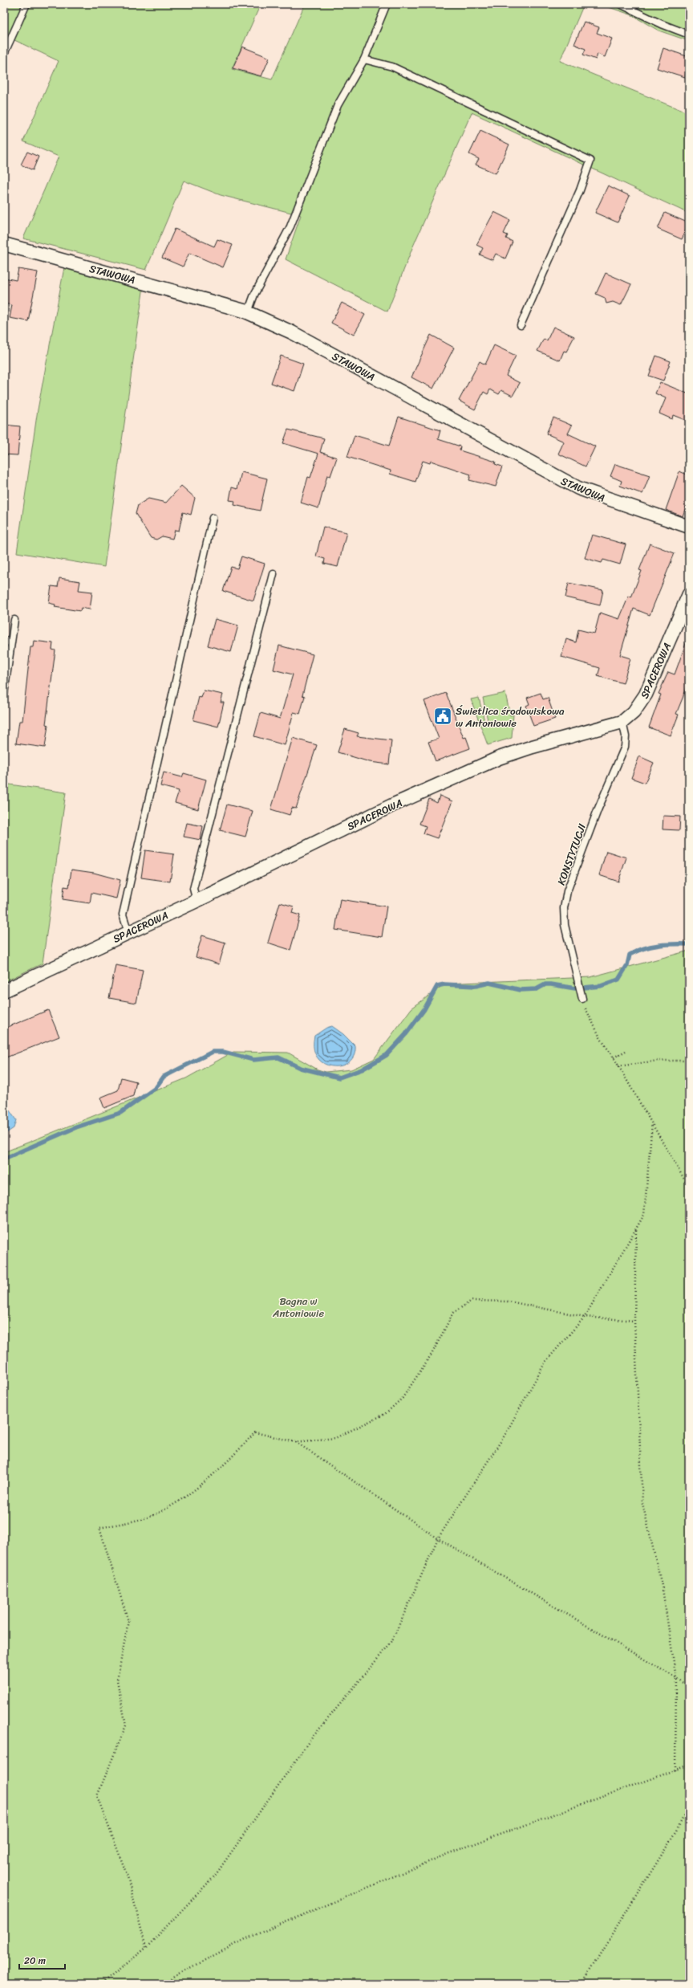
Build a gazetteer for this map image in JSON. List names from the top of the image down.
{
  "streets": {
    "street": ["STAWOWA", "SPACEROWA"],
    "lane": ["KONSTYTUCJI"]
  },
  "crossings": [
    ["SPACEROWA", "KONSTYTUCJI"]
  ],
  "parks": ["Bagna w Antoniowie"],
  "places": {
    "public building": ["Świetlica środowiskowa w Antoniowie"]
  },
  "scale_bar": "20 m"
}
